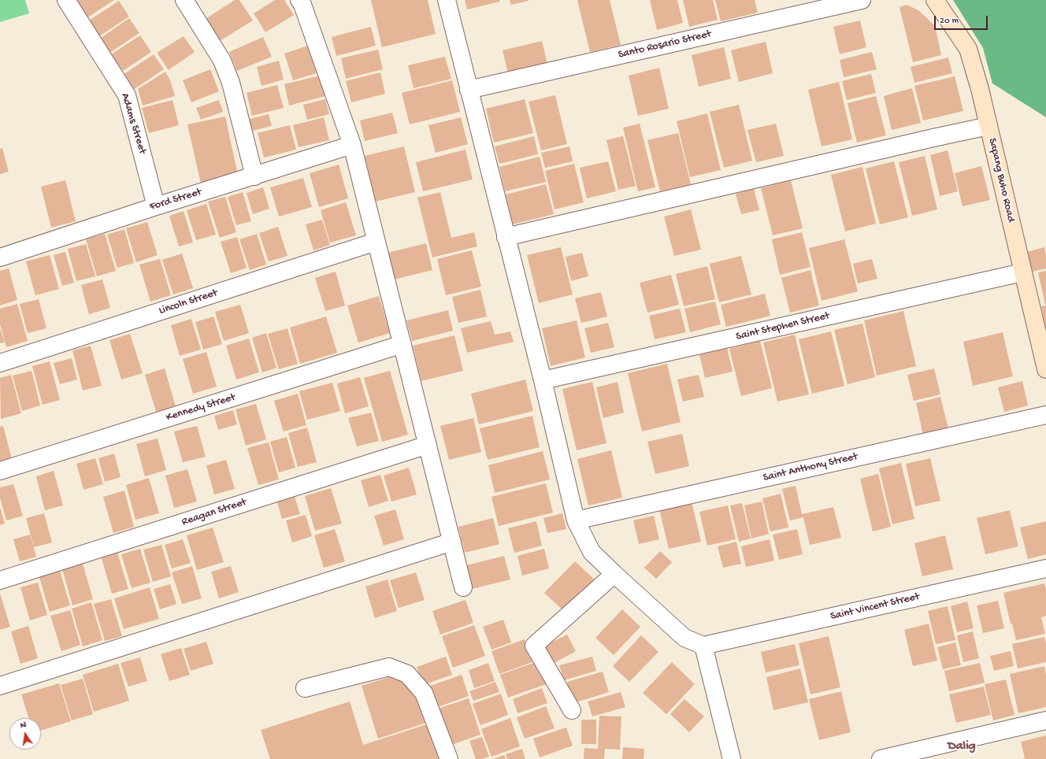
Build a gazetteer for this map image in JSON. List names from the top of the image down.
{
  "streets": {
    "street": [
      "Santo Rosario Street",
      "Adams Street",
      "Sapang Buho Road",
      "Ford Street",
      "Lincoln Street",
      "Saint Stephen Street",
      "Kennedy Street",
      "Saint Anthony Street",
      "Reagan Street",
      "Saint Vincent Street"
    ]
  },
  "crossings": [
    ["Adams Street", "Ford Street"],
    ["Sapang Buho Road", "Saint Stephen Street"]
  ],
  "districts": ["Dalig"],
  "scale_bar": "20 m",
  "north": "top"
}
